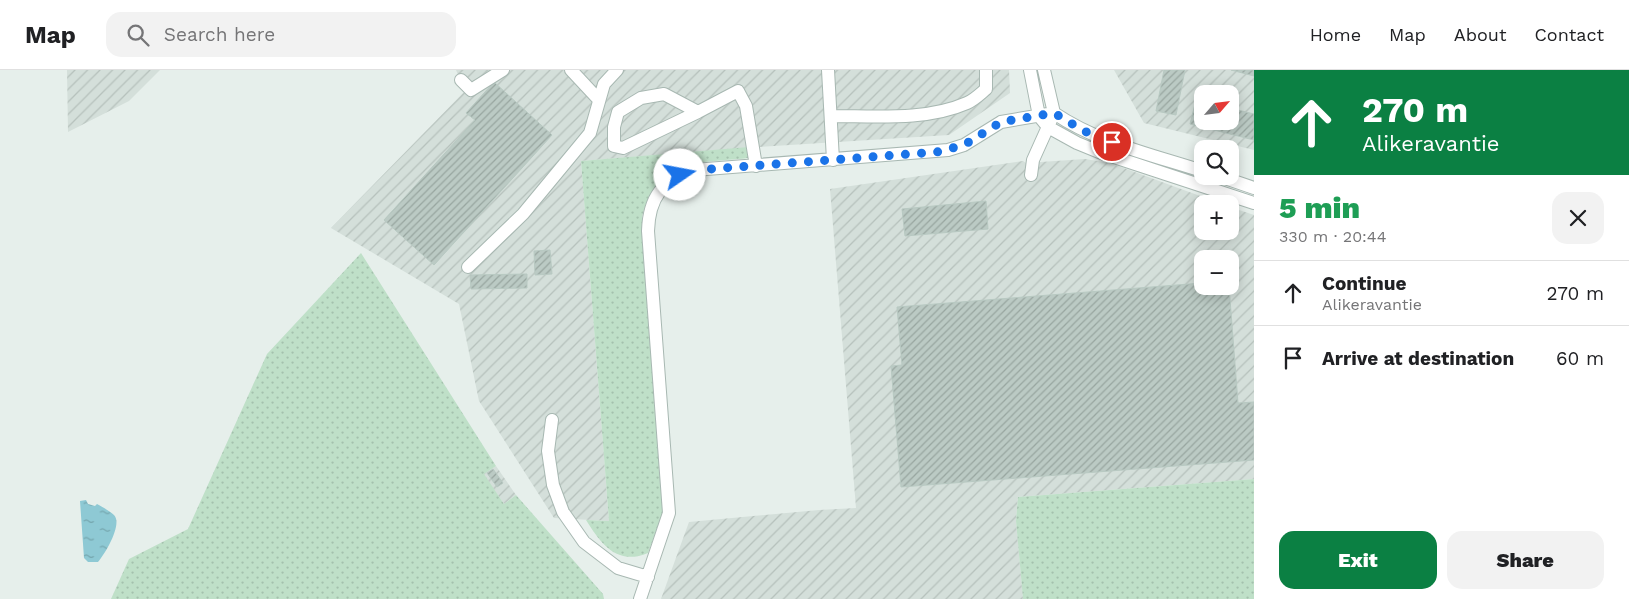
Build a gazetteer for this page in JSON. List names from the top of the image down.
{
  "north": "top right",
  "page": {
    "header": "Map",
    "search": "Search here",
    "nav": [
      "Home",
      "Map",
      "About",
      "Contact"
    ],
    "turn": ["270 m", "Alikeravantie"],
    "map_buttons": ["+", "−"],
    "heading": ["5 min", "330 m · 20:44"],
    "list": [
      {
        "name": "Continue",
        "note": "Alikeravantie",
        "value": "270 m"
      },
      {
        "name": "Arrive at destination",
        "value": "60 m"
      }
    ],
    "buttons": ["Exit", "Share"]
  }
}
